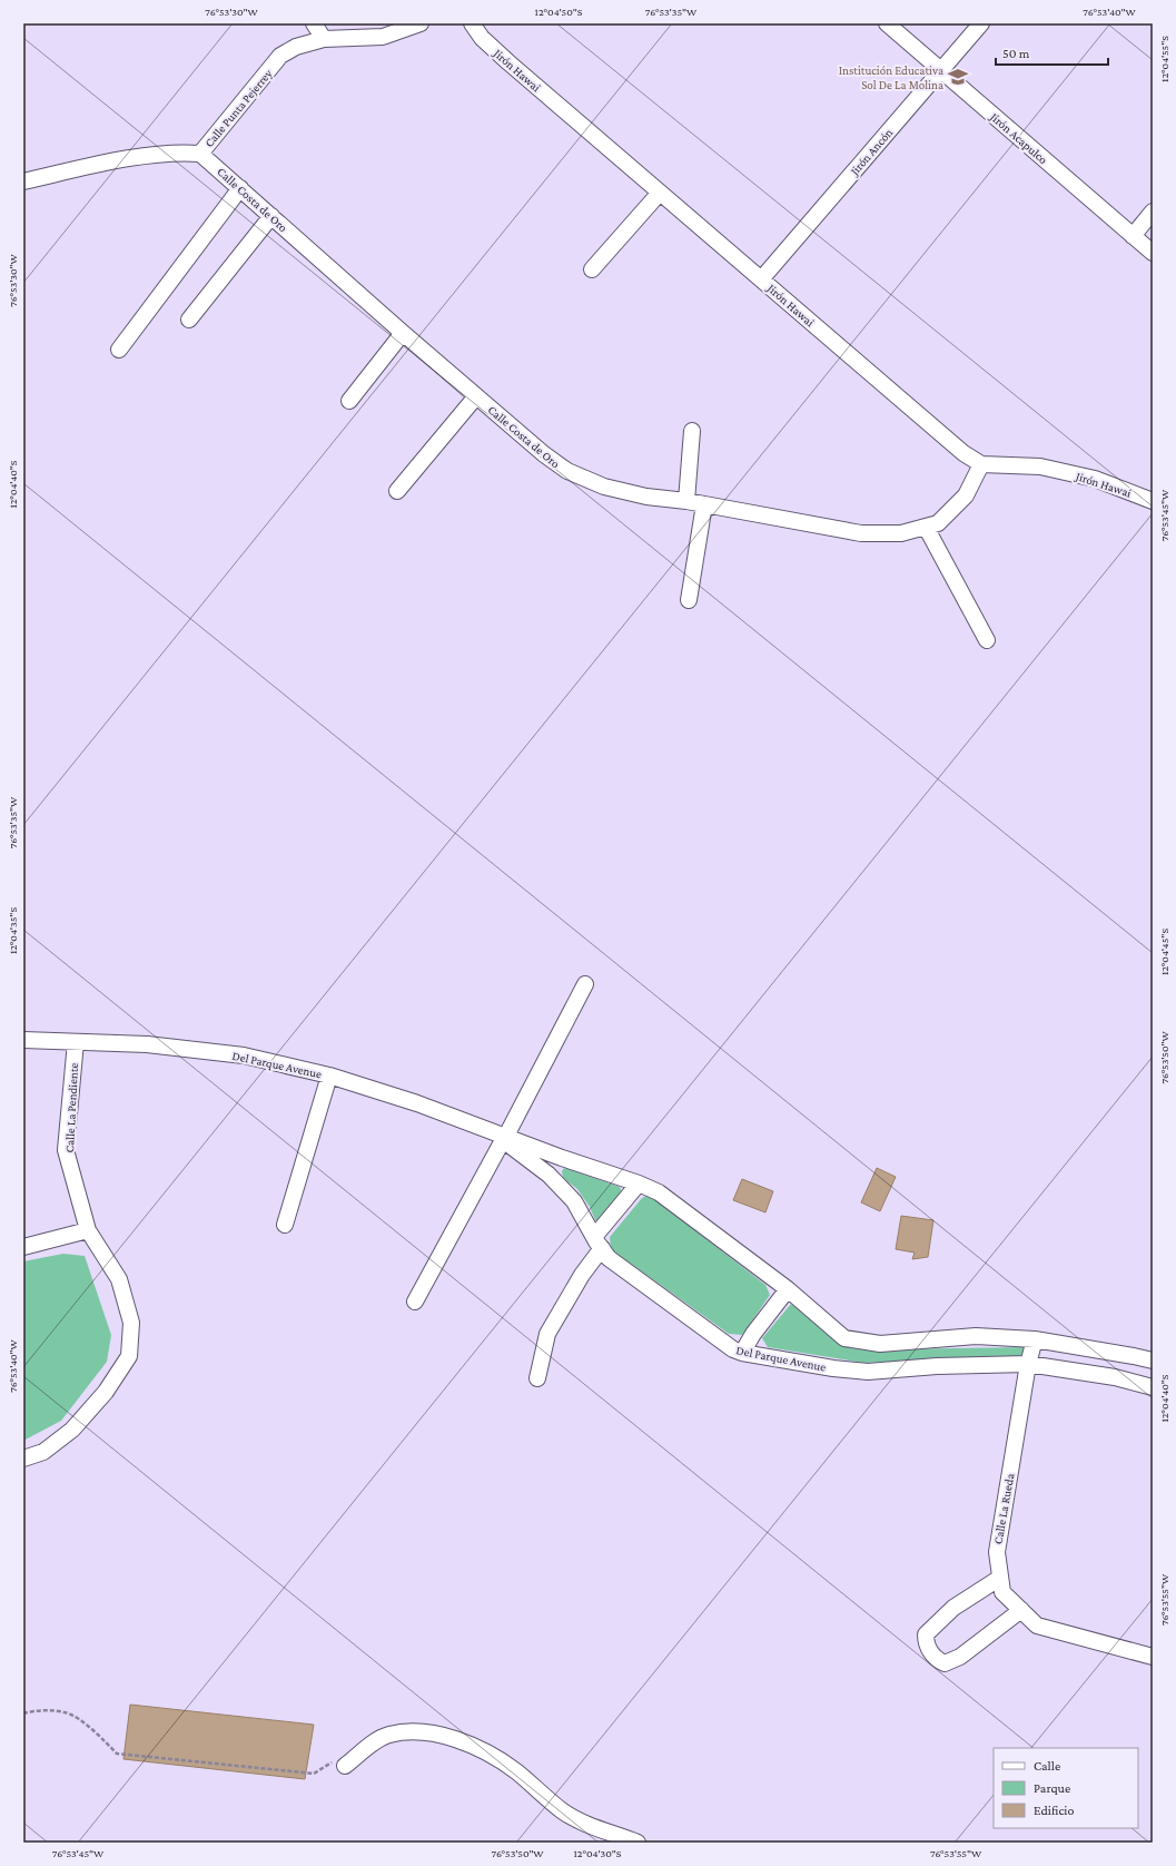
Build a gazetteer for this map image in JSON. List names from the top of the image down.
{
  "streets": {
    "street": [
      "Jirón Hawai",
      "Calle Punta Pejerrey",
      "Jirón Acapulco",
      "Jirón Ancón",
      "Calle Costa de Oro",
      "Del Parque Avenue",
      "Calle La Pendiente",
      "Calle La Rueda"
    ]
  },
  "crossings": [
    ["Jirón Hawai", "Jirón Ancón"],
    ["Jirón Hawai", "Calle Costa de Oro"],
    ["Calle Punta Pejerrey", "Calle Costa de Oro"],
    ["Jirón Acapulco", "Jirón Ancón"],
    ["Del Parque Avenue", "Calle La Pendiente"],
    ["Del Parque Avenue", "Calle La Rueda"]
  ],
  "places": {
    "school or university": ["Institución Educativa Sol De La Molina"]
  },
  "legend": ["Calle", "Parque", "Edificio"],
  "scale_bar": "50 m",
  "coordinates": [
    "76°53'30\"W",
    "12°04'50\"S",
    "76°53'35\"W",
    "76°53'40\"W",
    "12°04'55\"S",
    "12°04'40\"S",
    "76°53'45\"W",
    "12°04'35\"S",
    "12°04'45\"S",
    "76°53'50\"W",
    "76°53'55\"W",
    "12°04'30\"S"
  ]
}
